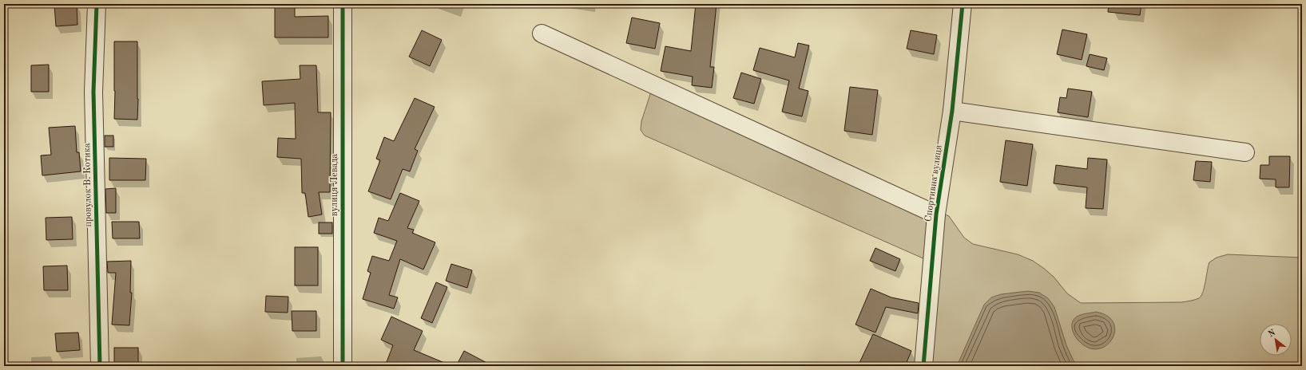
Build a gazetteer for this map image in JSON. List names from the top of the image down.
{
  "streets": {
    "street": ["Спортивна вулиця", "провулок В. Котика", "вулиця Левада"]
  },
  "north": "top left"
}
